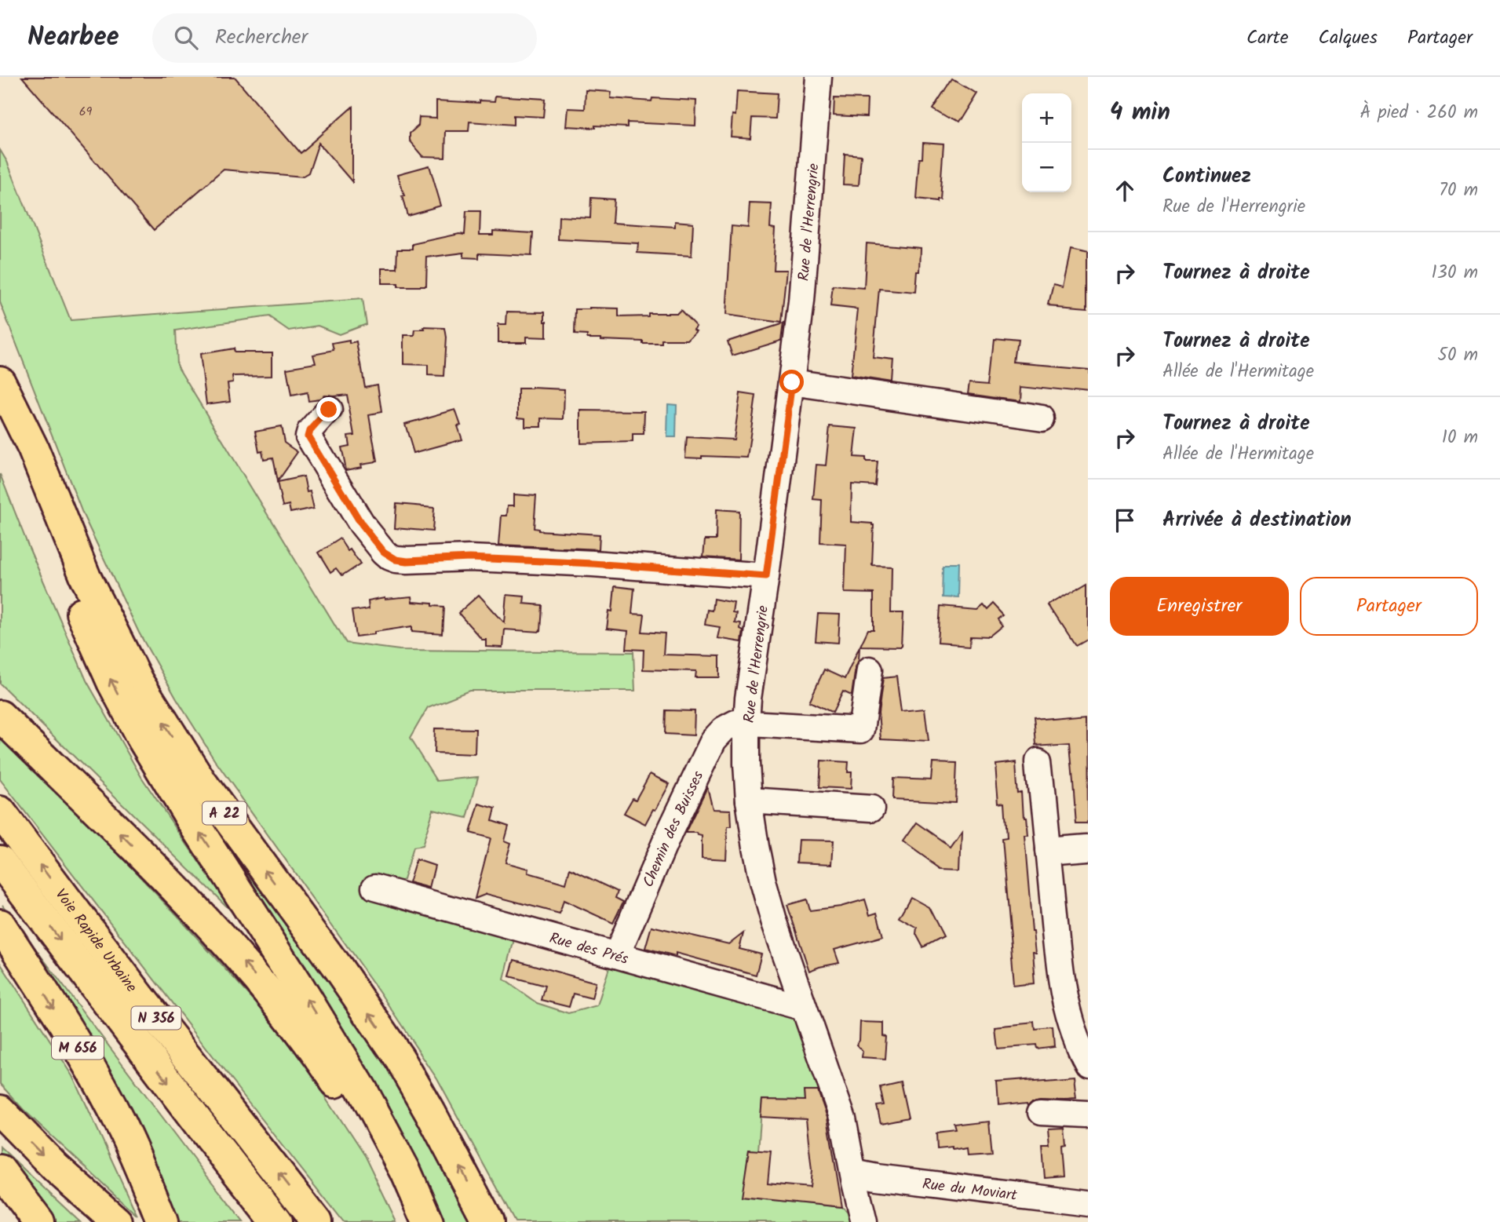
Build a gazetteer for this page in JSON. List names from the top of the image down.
{
  "streets": {
    "highway": [
      "A 22",
      "Voie Rapide Urbaine",
      "N 356",
      "M 656"
    ],
    "street": [
      "Rue de l'Herrengrie",
      "Chemin des Buisses",
      "Rue des Prés",
      "Rue du Moviart"
    ]
  },
  "crossings": [
    ["Rue de l'Herrengrie", "Chemin des Buisses"],
    ["Rue de l'Herrengrie", "Rue des Prés"],
    ["Rue de l'Herrengrie", "Rue du Moviart"],
    ["Chemin des Buisses", "Rue des Prés"]
  ],
  "house_numbers": ["69"],
  "page": {
    "header": "Nearbee",
    "search": "Rechercher",
    "nav": ["Carte", "Calques", "Partager"],
    "heading": ["4 min", "À pied · 260 m"],
    "map_buttons": ["+", "−"],
    "list": [
      ["Continuez", "Rue de l'Herrengrie", "70 m"],
      ["Tournez à droite", "130 m"],
      ["Tournez à droite", "Allée de l'Hermitage", "50 m"],
      ["Tournez à droite", "Allée de l'Hermitage", "10 m"],
      "Arrivée à destination"
    ],
    "buttons": ["Enregistrer", "Partager"]
  }
}
